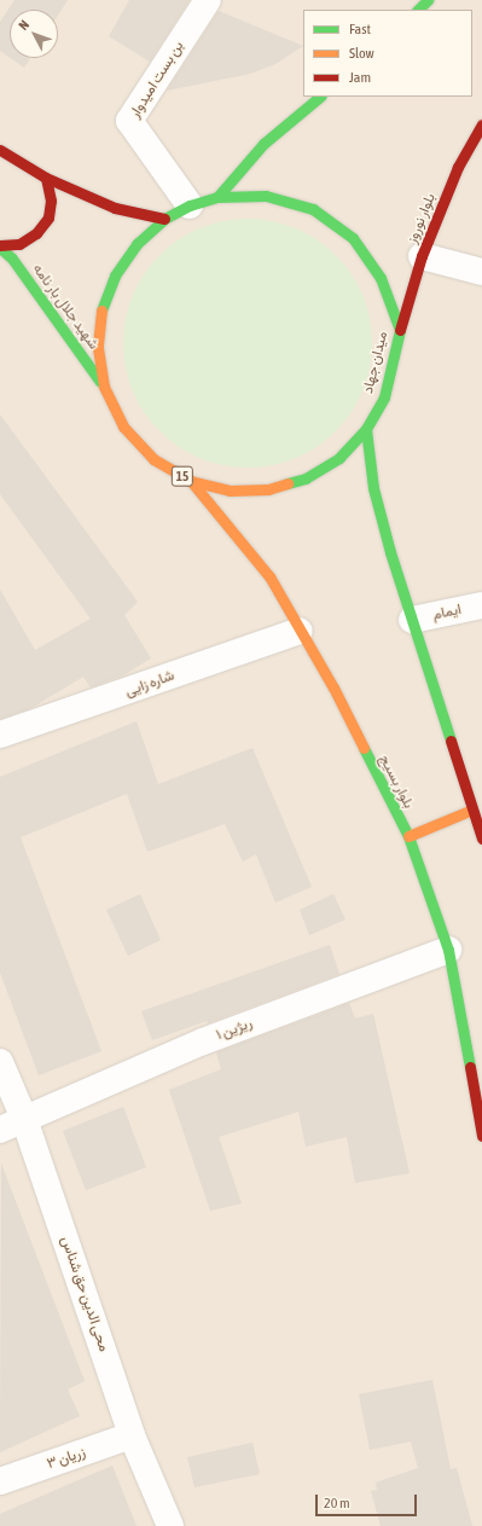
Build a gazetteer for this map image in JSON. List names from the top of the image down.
{
  "streets": {
    "main road": [
      "بلوار نوروز",
      "شهید جلال بار نامه",
      "میدان جهاد",
      "15",
      "بلوار بسیج"
    ],
    "street": [
      "بن بست امیدوار",
      "ایمام",
      "شاره زایی",
      "ریژین ۱",
      "محی الدین حق شناس",
      "زریان ۳"
    ]
  },
  "crossings": [
    ["بن بست امیدوار", "میدان جهاد"],
    ["بلوار نوروز", "میدان جهاد"],
    ["شهید جلال بار نامه", "میدان جهاد"],
    ["میدان جهاد", "بلوار بسیج"],
    ["شاره زایی", "بلوار بسیج"],
    ["بلوار بسیج", "ریژین ۱"],
    ["ریژین ۱", "محی الدین حق شناس"],
    ["محی الدین حق شناس", "زریان ۳"]
  ],
  "legend": ["Fast", "Slow", "Jam"],
  "scale_bar": "20 m",
  "north": "top left"
}
